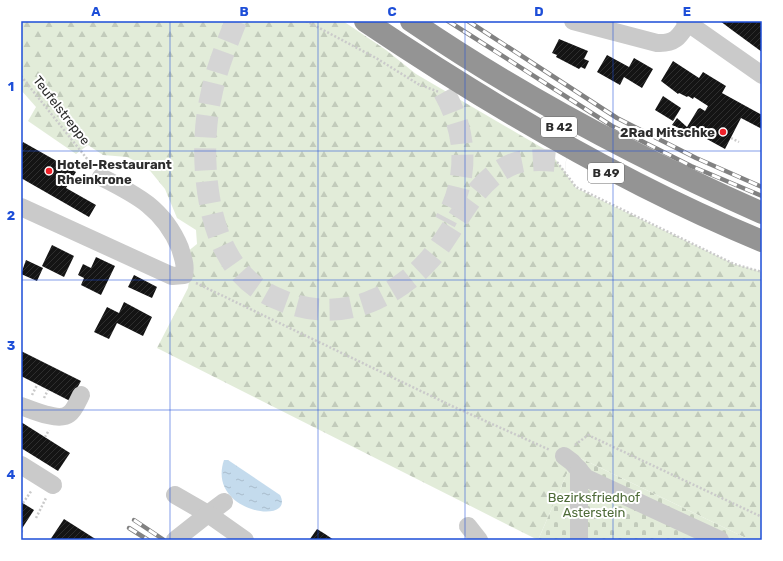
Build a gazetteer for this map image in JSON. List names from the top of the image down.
{
  "streets": {
    "highway": ["B 42", "B 49"],
    "path": ["Teufelstreppe"]
  },
  "crossings": [
    ["B 42", "B 49"]
  ],
  "parks": ["Bezirksfriedhof Asterstein"],
  "places": ["2Rad Mitschke", "Hotel-Restaurant Rheinkrone"],
  "grid": {
    "columns": [
      "A",
      "B",
      "C",
      "D",
      "E"
    ],
    "rows": [
      "1",
      "2",
      "3",
      "4"
    ]
  }
}
